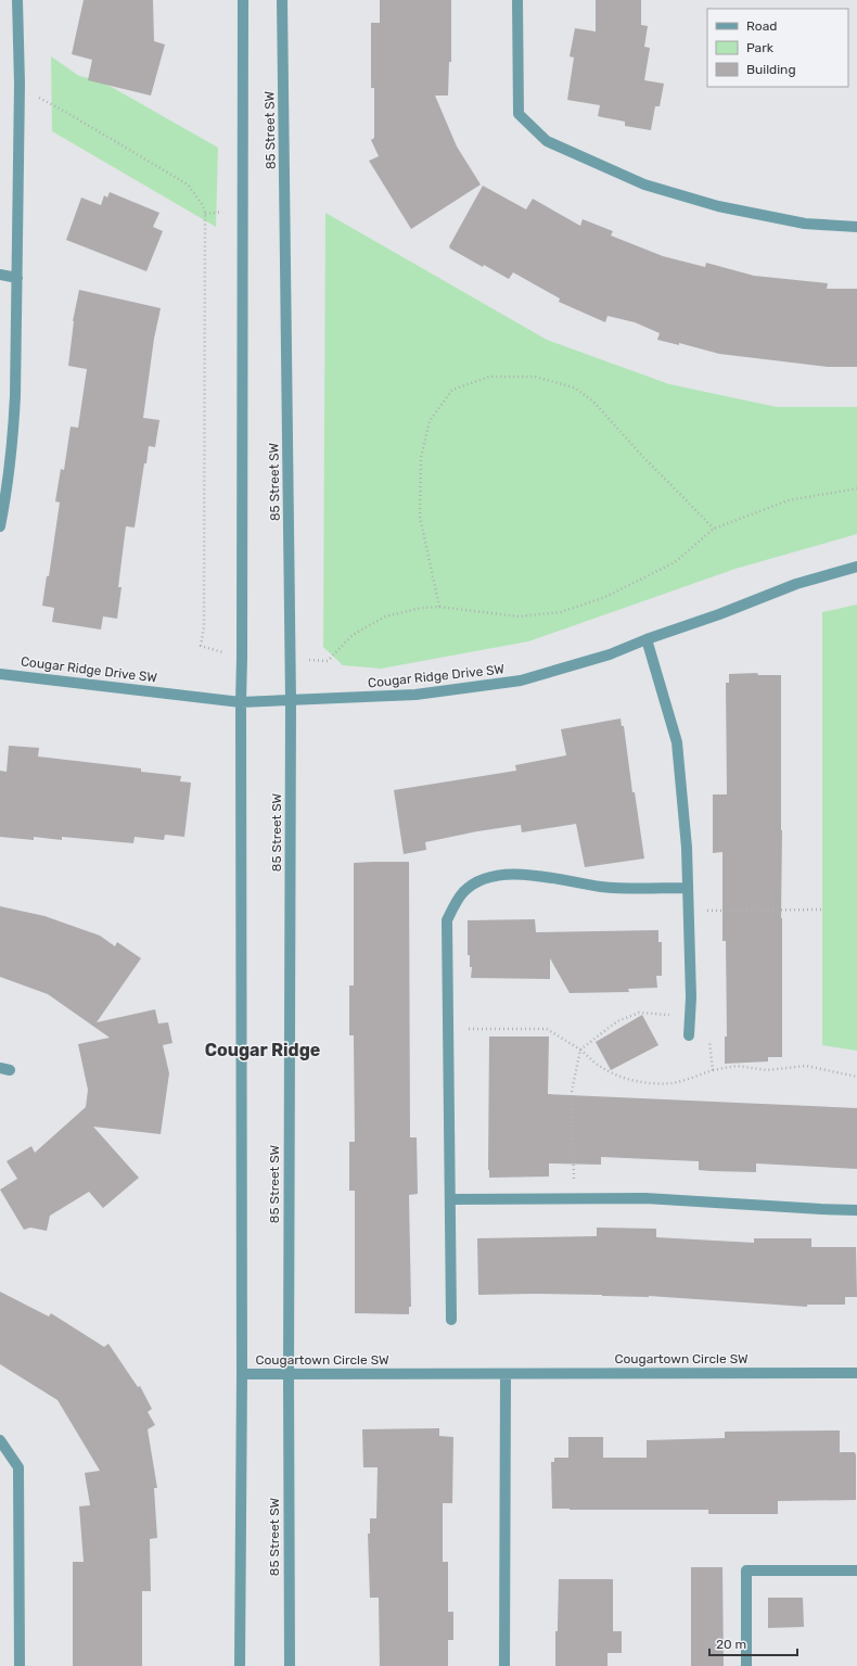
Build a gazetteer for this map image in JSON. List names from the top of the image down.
{
  "streets": {
    "street": ["85 Street SW", "Cougar Ridge Drive SW", "Cougartown Circle SW"]
  },
  "crossings": [
    ["85 Street SW", "Cougar Ridge Drive SW"],
    ["85 Street SW", "Cougartown Circle SW"]
  ],
  "districts": ["Cougar Ridge"],
  "legend": ["Road", "Park", "Building"],
  "scale_bar": "20 m"
}
